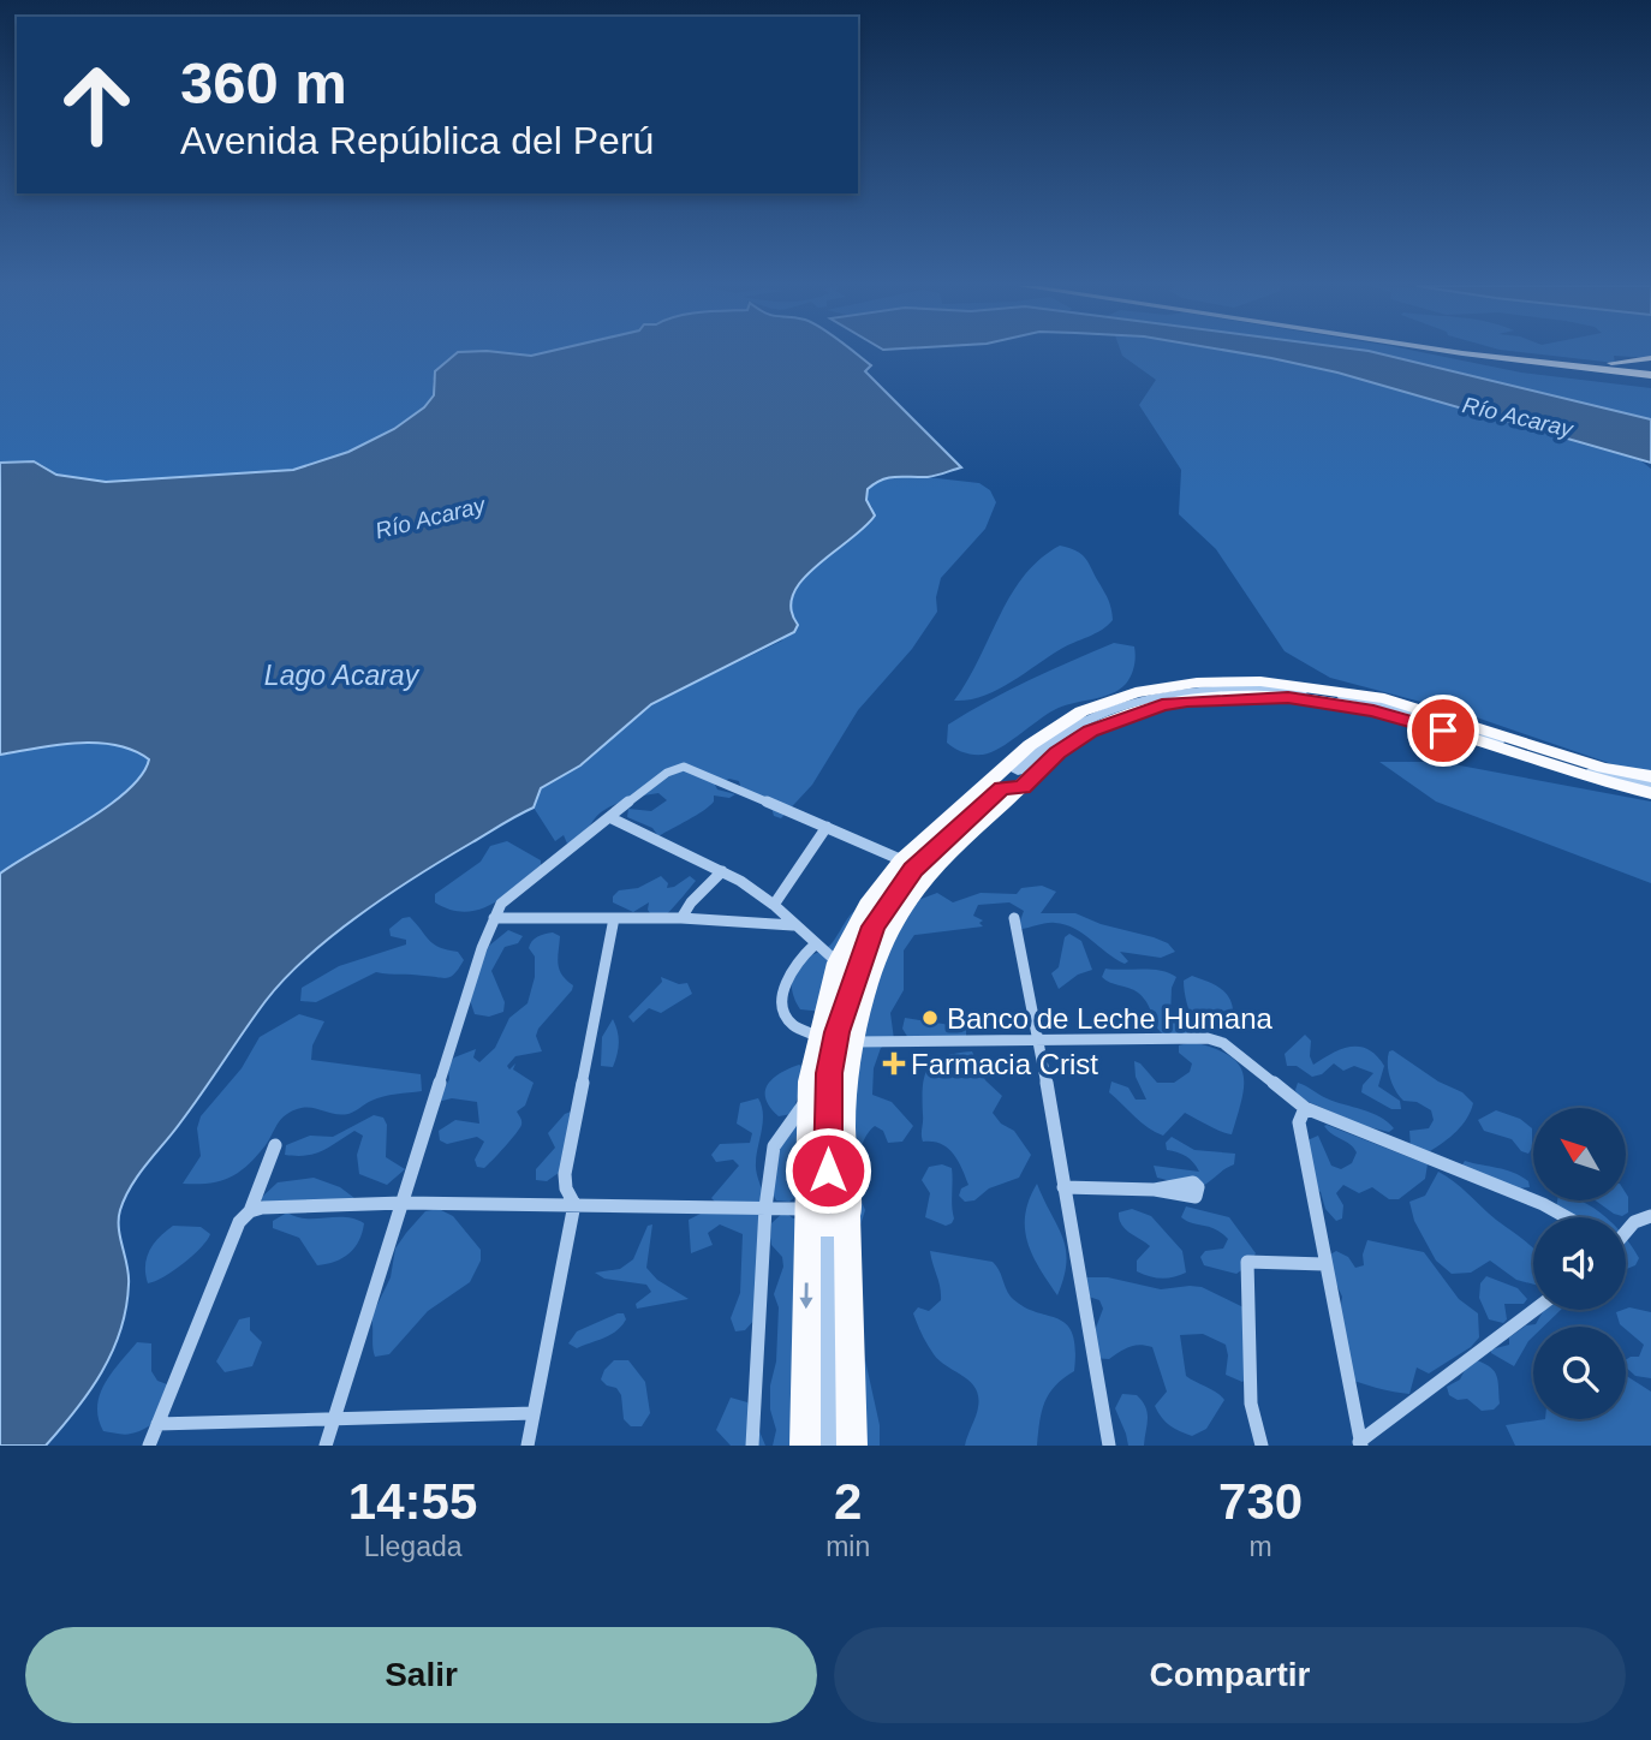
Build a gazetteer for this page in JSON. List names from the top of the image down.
{
  "water": ["Río Acaray", "Lago Acaray"],
  "places": {
    "other": ["Banco de Leche Humana"],
    "health": ["Farmacia Crist"]
  },
  "north": "top left",
  "page": {
    "turn": ["360 m", "Avenida República del Perú"],
    "eta": [
      "14:55",
      "Llegada",
      "2",
      "min",
      "730",
      "m"
    ],
    "buttons": ["Salir", "Compartir"]
  }
}
